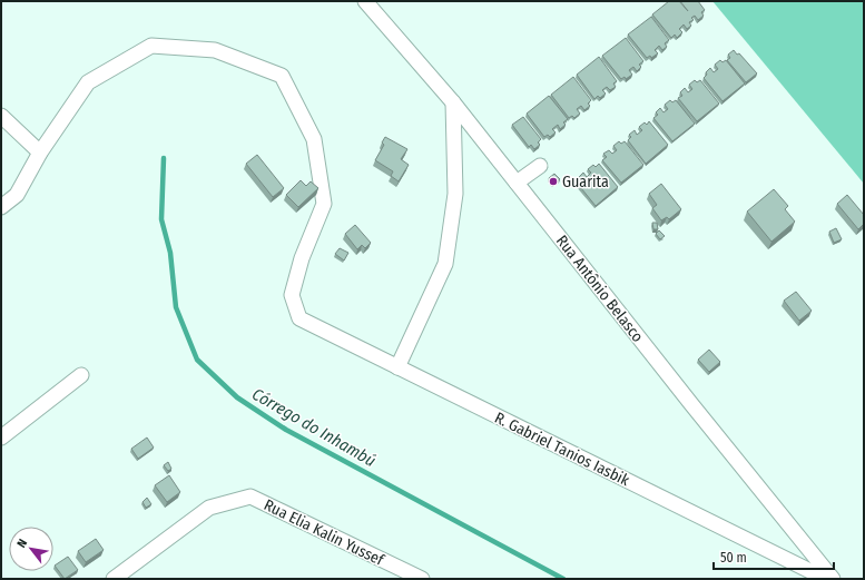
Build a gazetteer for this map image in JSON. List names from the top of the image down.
{
  "streets": {
    "street": ["Rua Antônio Belasco", "R. Gabriel Tanios Iasbik", "Rua Elia Kalin Yussef"]
  },
  "water": ["Córrego do Inhambú"],
  "places": ["Guarita"],
  "scale_bar": "50 m",
  "north": "top left"
}
